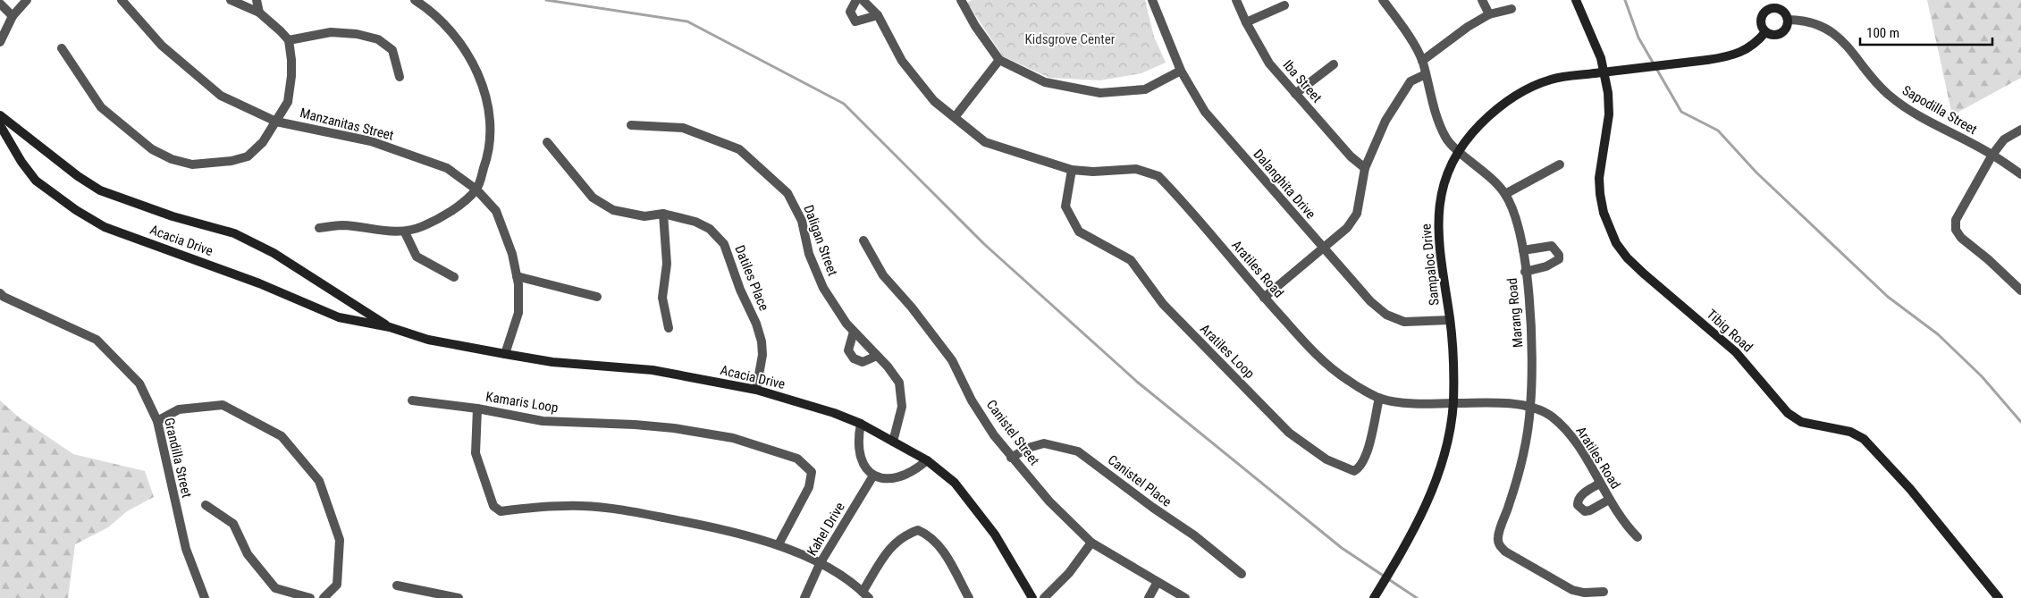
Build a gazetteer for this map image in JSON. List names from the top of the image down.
{
  "streets": {
    "street": [
      "Iba Street",
      "Sapodilla Street",
      "Manzanitas Street",
      "Dalanghita Drive",
      "Acacia Drive",
      "Daligan Street",
      "Sampaloc Drive",
      "Aratiles Road",
      "Datiles Place",
      "Marang Road",
      "Tibig Road",
      "Aratiles Loop",
      "Kamaris Loop",
      "Canistel Street",
      "Grandilla Street",
      "Canistel Place",
      "Kahel Drive"
    ]
  },
  "crossings": [
    ["Sapodilla Street", "Sampaloc Drive"],
    ["Manzanitas Street", "Acacia Drive"],
    ["Dalanghita Drive", "Sampaloc Drive"],
    ["Acacia Drive", "Daligan Street"],
    ["Acacia Drive", "Datiles Place"],
    ["Sampaloc Drive", "Aratiles Road"],
    ["Sampaloc Drive", "Marang Road"],
    ["Aratiles Road", "Marang Road"],
    ["Aratiles Road", "Aratiles Loop"],
    ["Kamaris Loop", "Kahel Drive"],
    ["Canistel Street", "Canistel Place"]
  ],
  "parks": ["Kidsgrove Center"],
  "scale_bar": "100 m"
}
